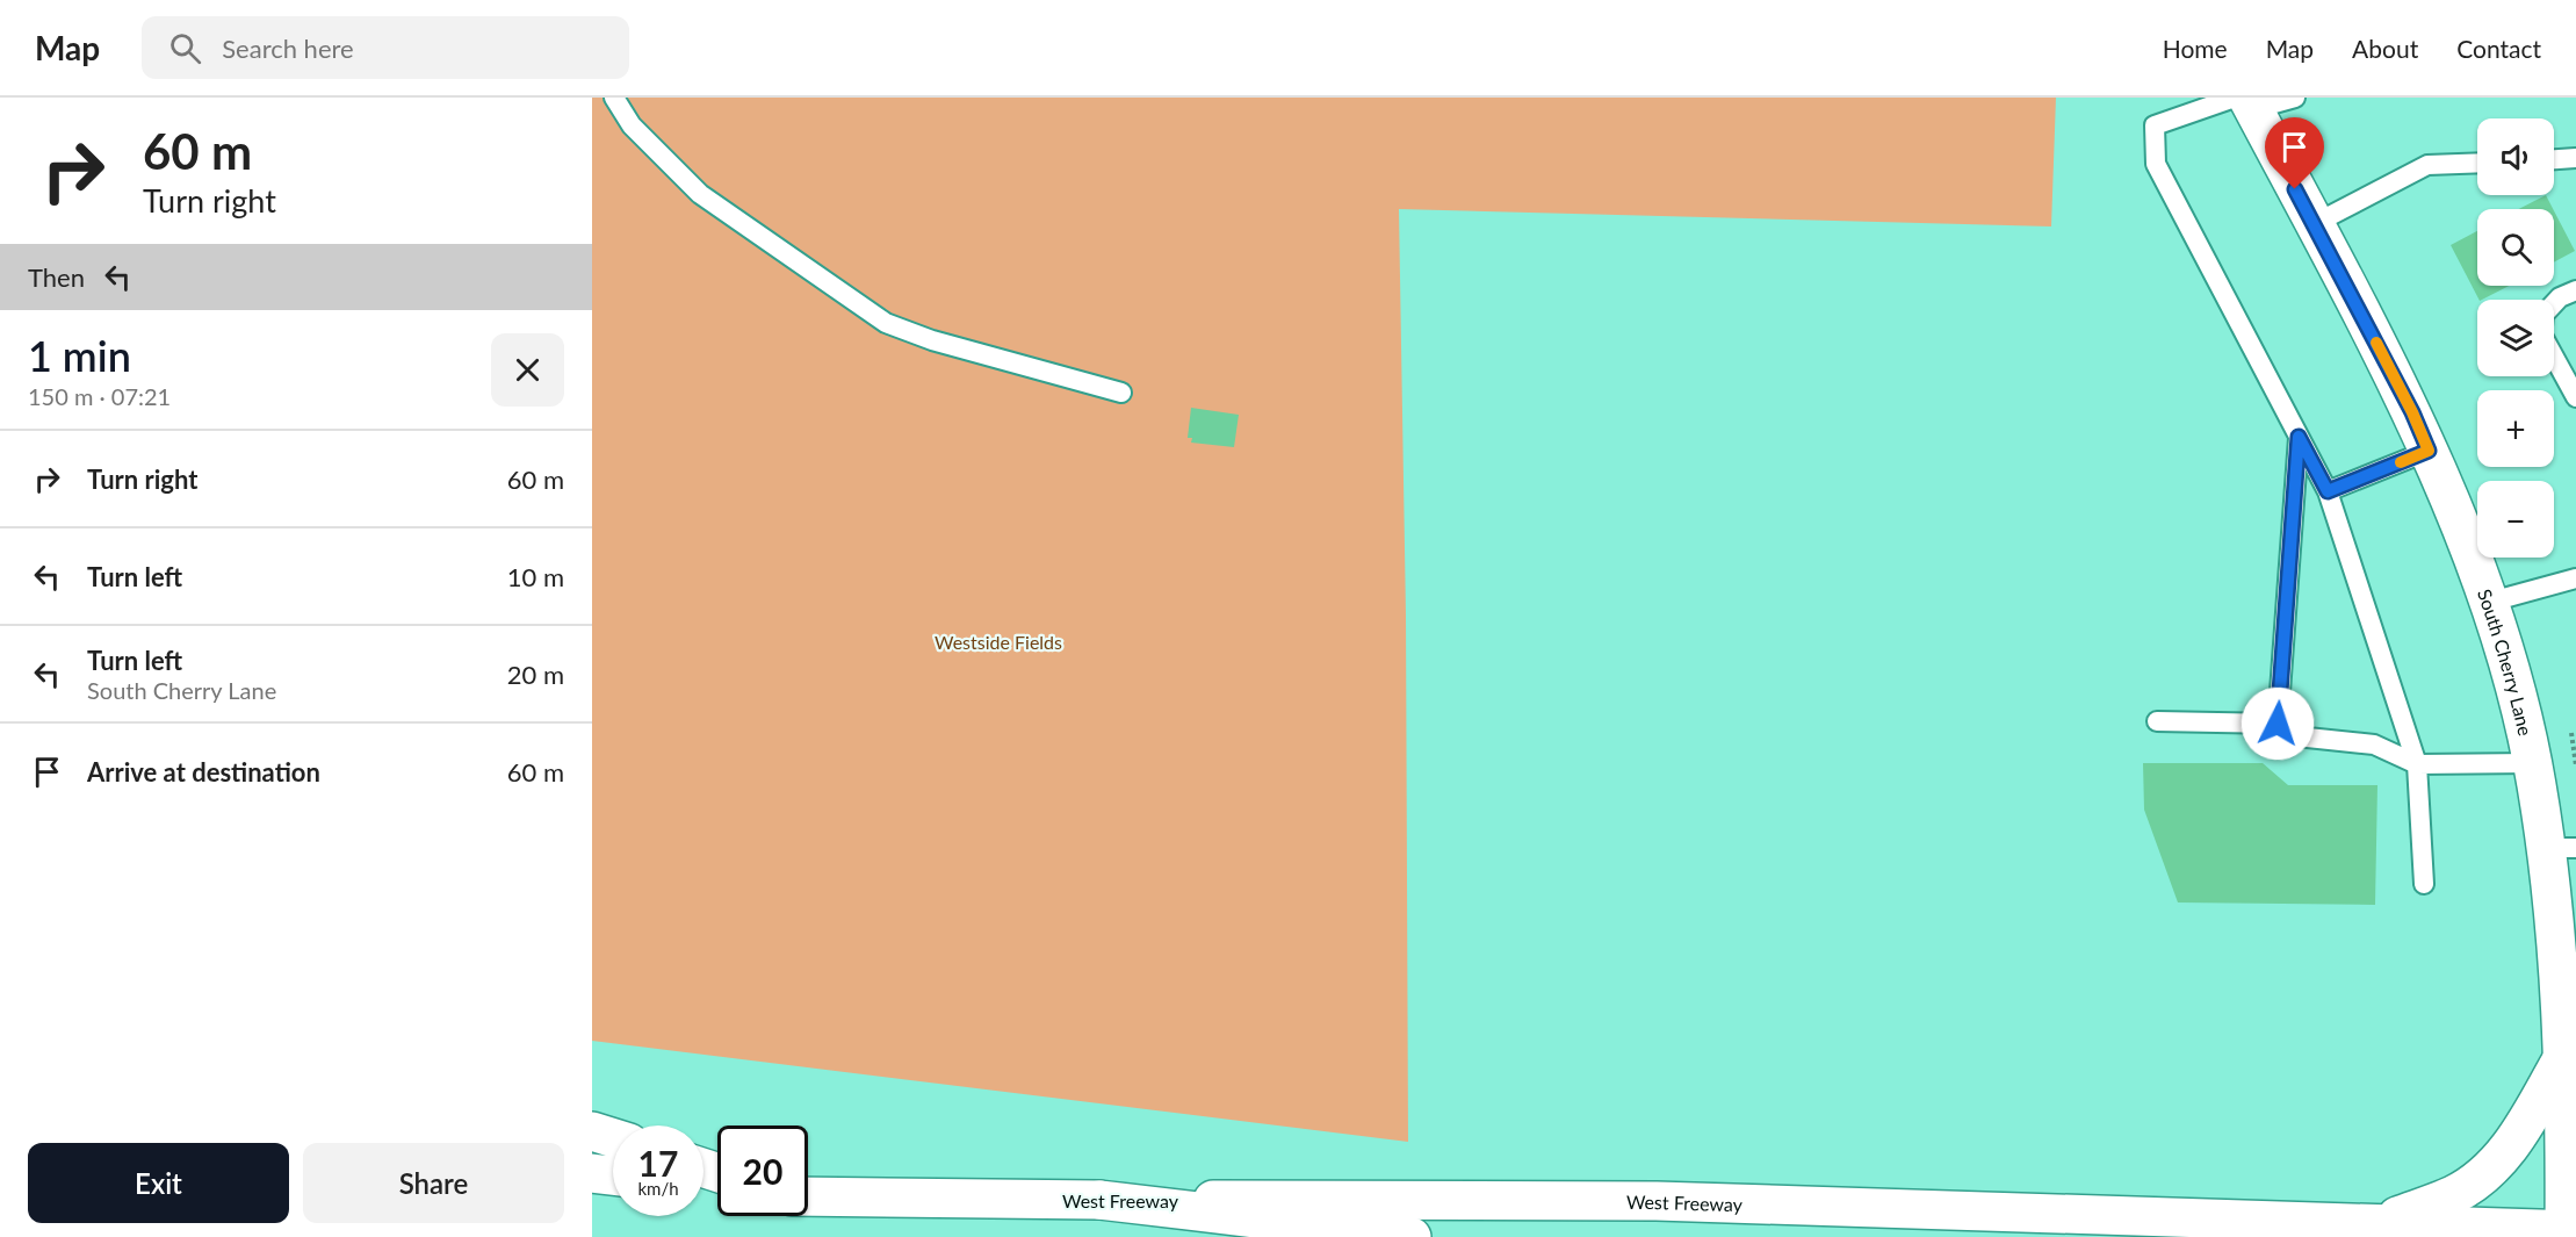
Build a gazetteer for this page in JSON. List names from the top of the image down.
{
  "streets": {
    "main road": ["South Cherry Lane", "West Freeway"]
  },
  "crossings": [
    ["South Cherry Lane", "West Freeway"]
  ],
  "parks": ["Westside Fields"],
  "page": {
    "header": "Map",
    "search": "Search here",
    "nav": [
      "Home",
      "Map",
      "About",
      "Contact"
    ],
    "turn": ["60 m", "Turn right"],
    "map_buttons": ["+", "−"],
    "then": "Then",
    "heading": ["1 min", "150 m · 07:21"],
    "list": [
      {
        "name": "Turn right",
        "value": "60 m"
      },
      {
        "name": "Turn left",
        "value": "10 m"
      },
      {
        "name": "Turn left",
        "note": "South Cherry Lane",
        "value": "20 m"
      },
      {
        "name": "Arrive at destination",
        "value": "60 m"
      }
    ],
    "speed": "17 km/h",
    "limit": "20",
    "buttons": ["Exit", "Share"]
  }
}
